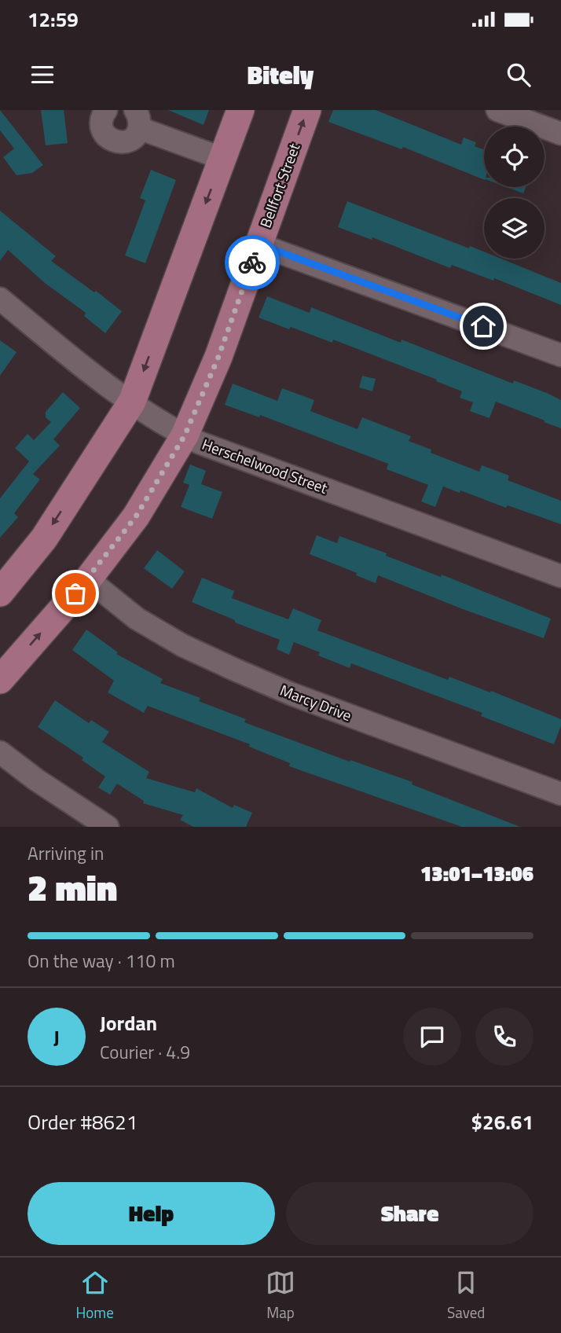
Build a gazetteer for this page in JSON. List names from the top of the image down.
{
  "streets": {
    "main road": ["Bellfort Street"],
    "street": ["Herschelwood Street", "Marcy Drive"]
  },
  "crossings": [
    ["Bellfort Street", "Herschelwood Street"],
    ["Bellfort Street", "Marcy Drive"]
  ],
  "page": {
    "status": "12:59",
    "header": "Bitely",
    "heading": ["2 min", "Arriving in", "13:01–13:06"],
    "panel": [
      "Jordan",
      "Courier · 4.9",
      "Order #8621",
      "$26.61"
    ],
    "bar": "On the way · 110 m",
    "round": "J",
    "buttons": ["Help", "Share"],
    "tabs": ["Home", "Map", "Saved"]
  }
}
